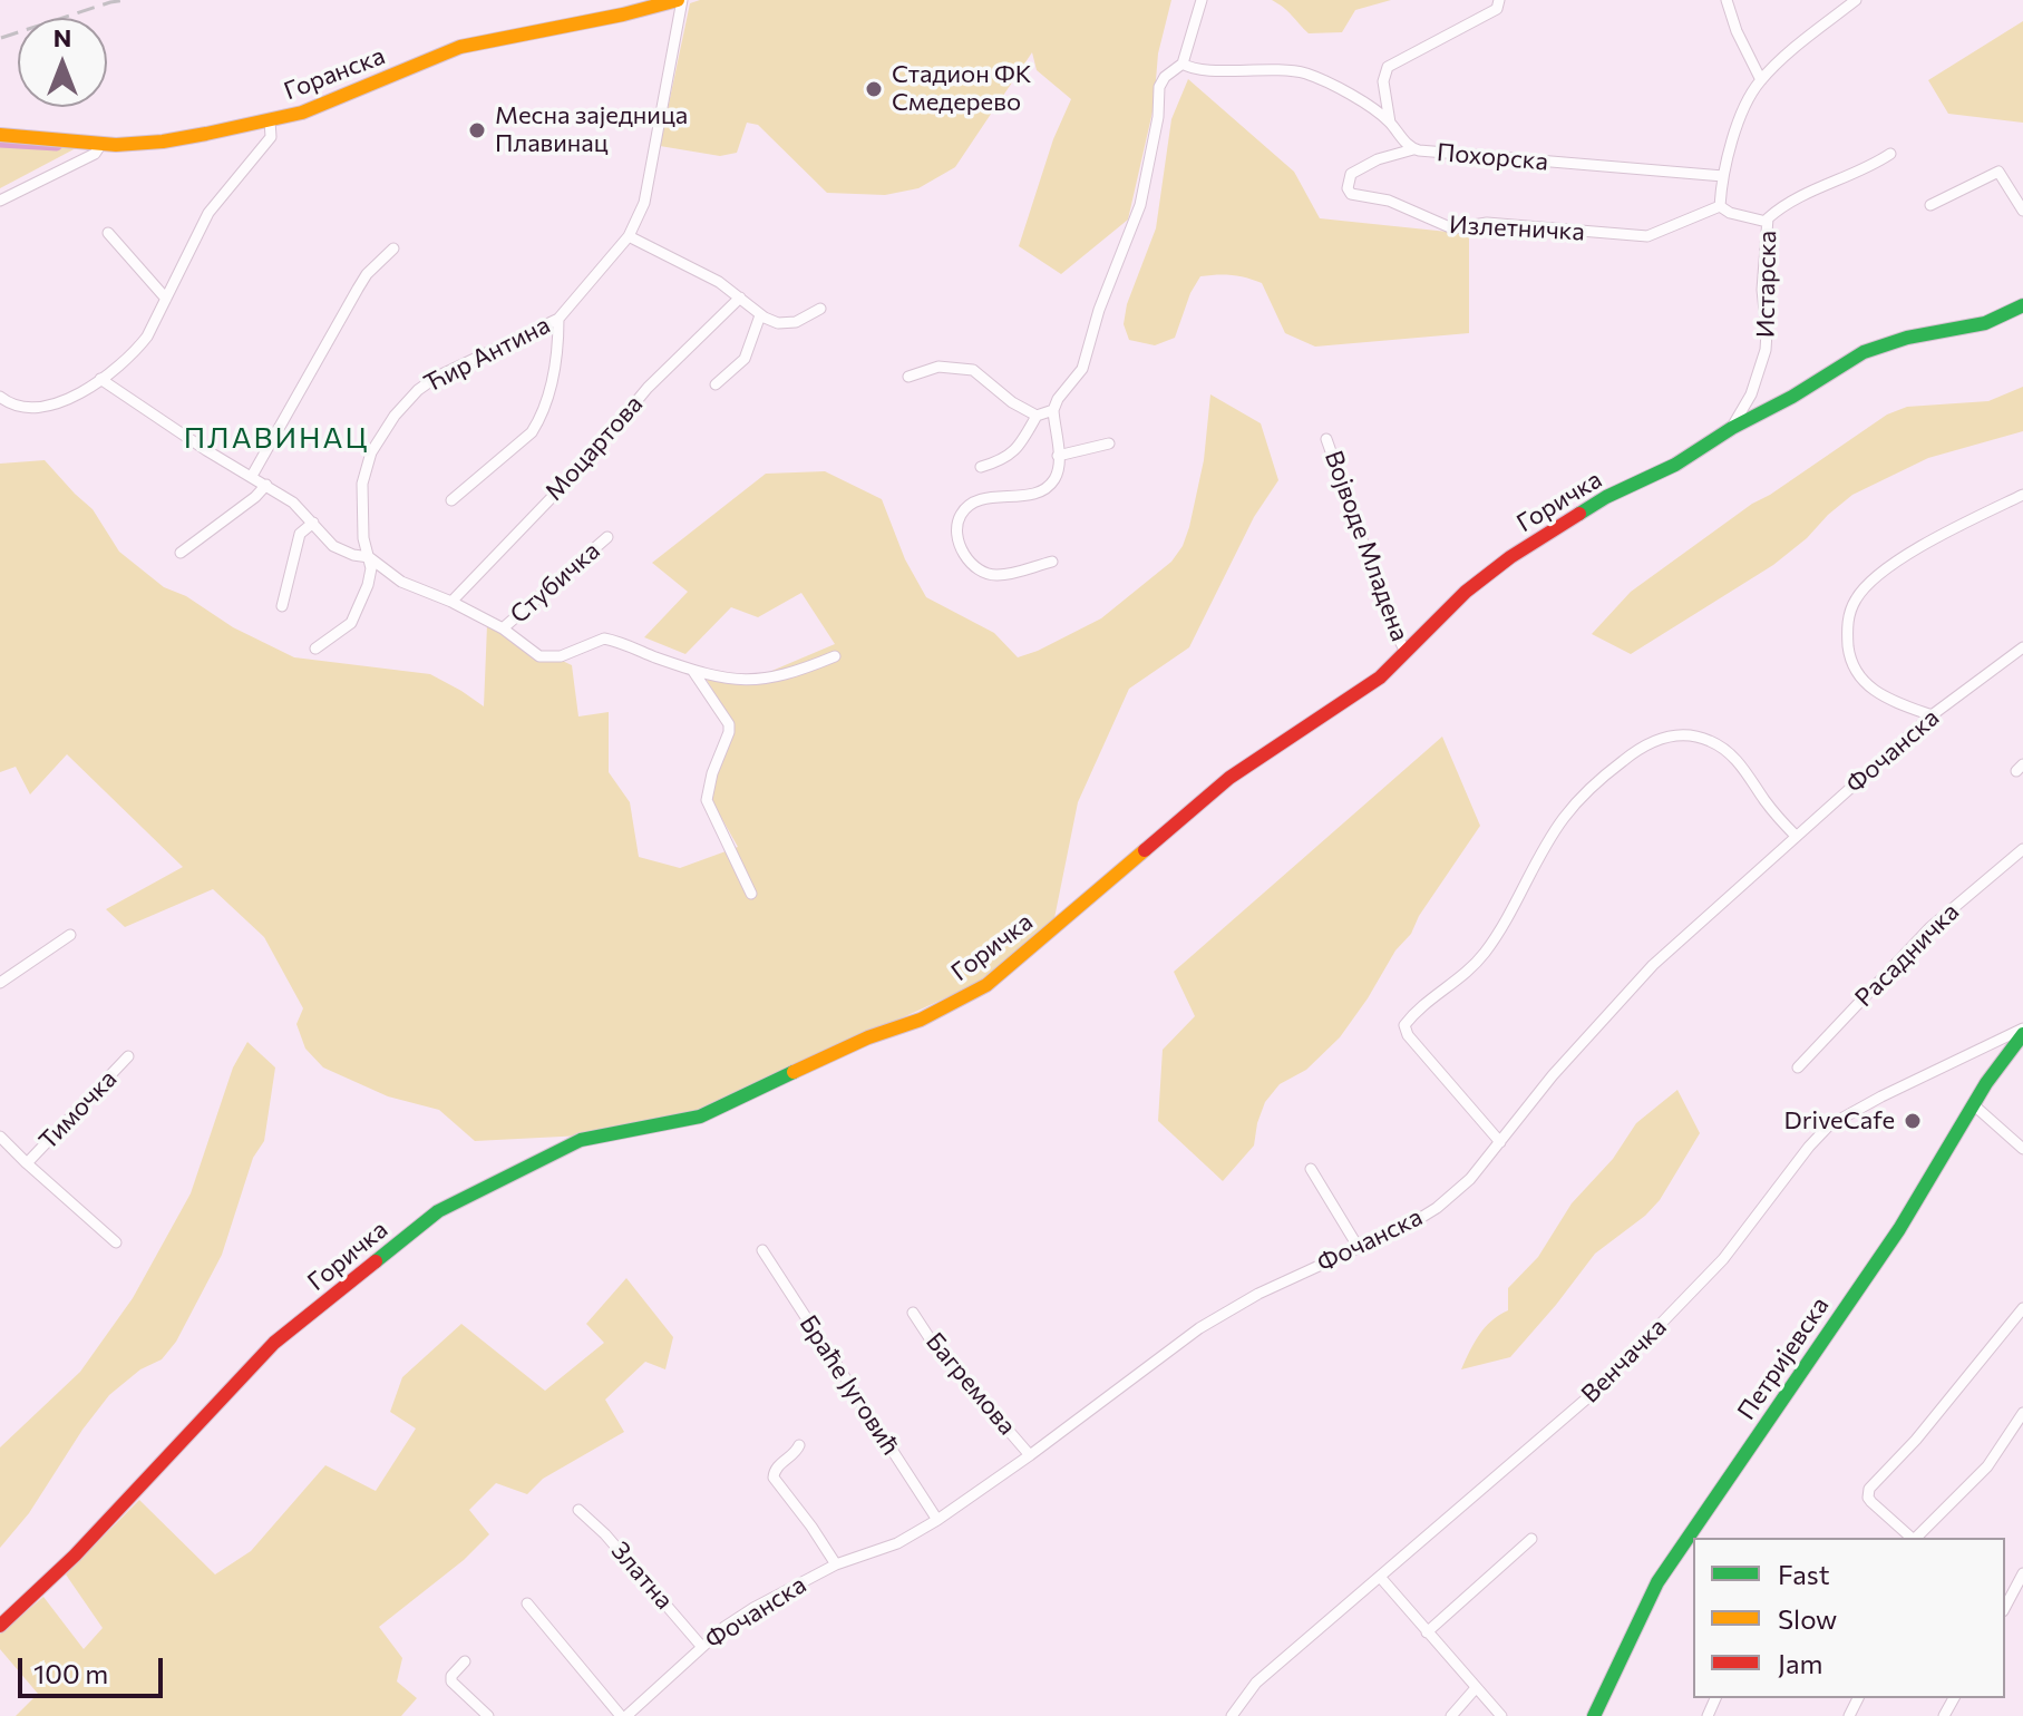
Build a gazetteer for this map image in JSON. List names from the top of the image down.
{
  "streets": {
    "street": [
      "Горанска",
      "Похорска",
      "Излетничка",
      "Истарска",
      "Ћир Антина",
      "Моцартова",
      "Горичка",
      "Војводе Младена",
      "Стубичка",
      "Фочанска",
      "Расадничка",
      "Тимочка",
      "Петријевска",
      "Венчачка",
      "Багремова",
      "Браће Југовић",
      "Златна"
    ]
  },
  "crossings": [
    ["Горанска", "Ћир Антина"],
    ["Похорска", "Излетничка"],
    ["Истарска", "Горичка"],
    ["Горичка", "Војводе Младена"],
    ["Фочанска", "Багремова"],
    ["Фочанска", "Браће Југовић"],
    ["Фочанска", "Златна"],
    ["Петријевска", "Венчачка"]
  ],
  "districts": ["ПЛАВИНАЦ"],
  "places": ["Стадион ФК Смедерево", "Месна заједница Плавинац", "DriveCafe"],
  "legend": ["Fast", "Slow", "Jam"],
  "scale_bar": "100 m",
  "north": "top"
}
